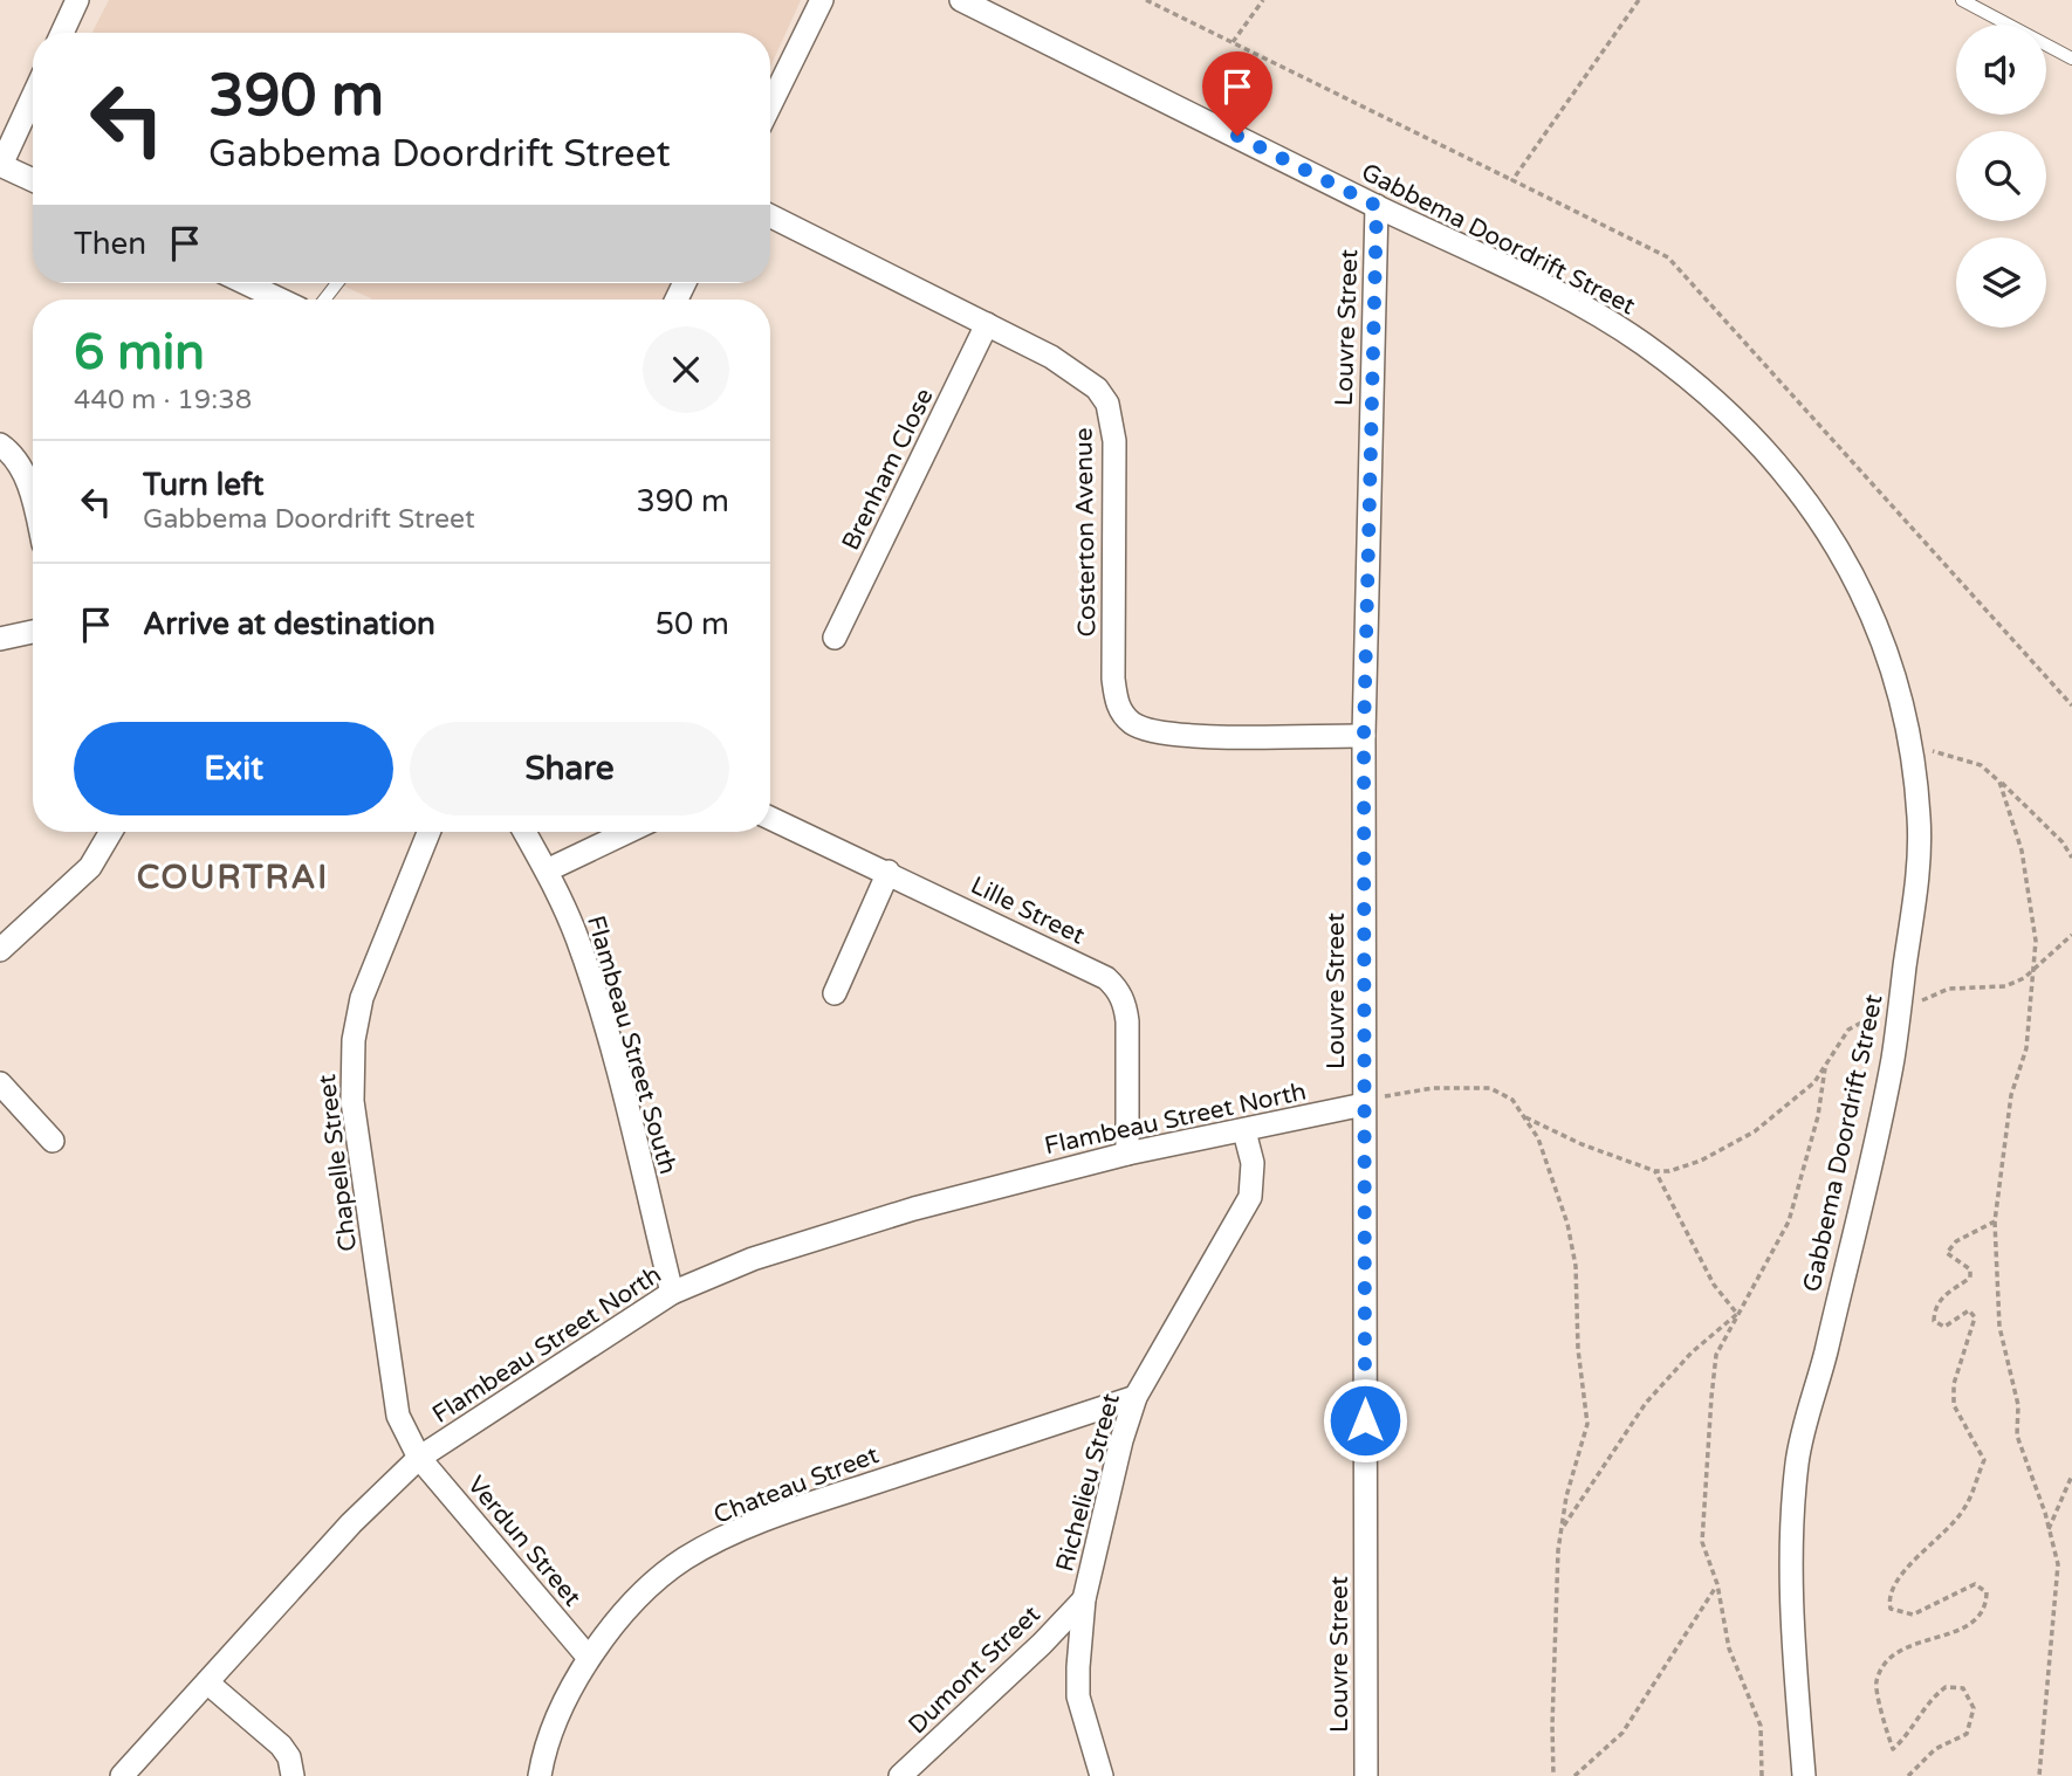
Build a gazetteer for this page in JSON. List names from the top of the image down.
{
  "streets": {
    "street": [
      "Gabbema Doordrift Street",
      "Louvre Street",
      "Brenham Close",
      "Costerton Avenue",
      "Lille Street",
      "Flambeau Street South",
      "Flambeau Street North",
      "Chapelle Street",
      "Richelieu Street",
      "Chateau Street",
      "Verdun Street",
      "Dumont Street"
    ]
  },
  "crossings": [
    ["Gabbema Doordrift Street", "Louvre Street"],
    ["Louvre Street", "Costerton Avenue"],
    ["Louvre Street", "Flambeau Street North"],
    ["Brenham Close", "Costerton Avenue"],
    ["Lille Street", "Flambeau Street North"],
    ["Flambeau Street South", "Flambeau Street North"],
    ["Flambeau Street North", "Chapelle Street"],
    ["Flambeau Street North", "Richelieu Street"],
    ["Flambeau Street North", "Verdun Street"],
    ["Chapelle Street", "Verdun Street"],
    ["Richelieu Street", "Chateau Street"],
    ["Richelieu Street", "Dumont Street"],
    ["Chateau Street", "Verdun Street"]
  ],
  "districts": ["COURTRAI"],
  "page": {
    "turn": ["390 m", "Gabbema Doordrift Street"],
    "then": "Then",
    "heading": ["6 min", "440 m · 19:38"],
    "list": [
      {
        "name": "Turn left",
        "note": "Gabbema Doordrift Street",
        "value": "390 m"
      },
      {
        "name": "Arrive at destination",
        "value": "50 m"
      }
    ],
    "buttons": ["Exit", "Share"]
  }
}
